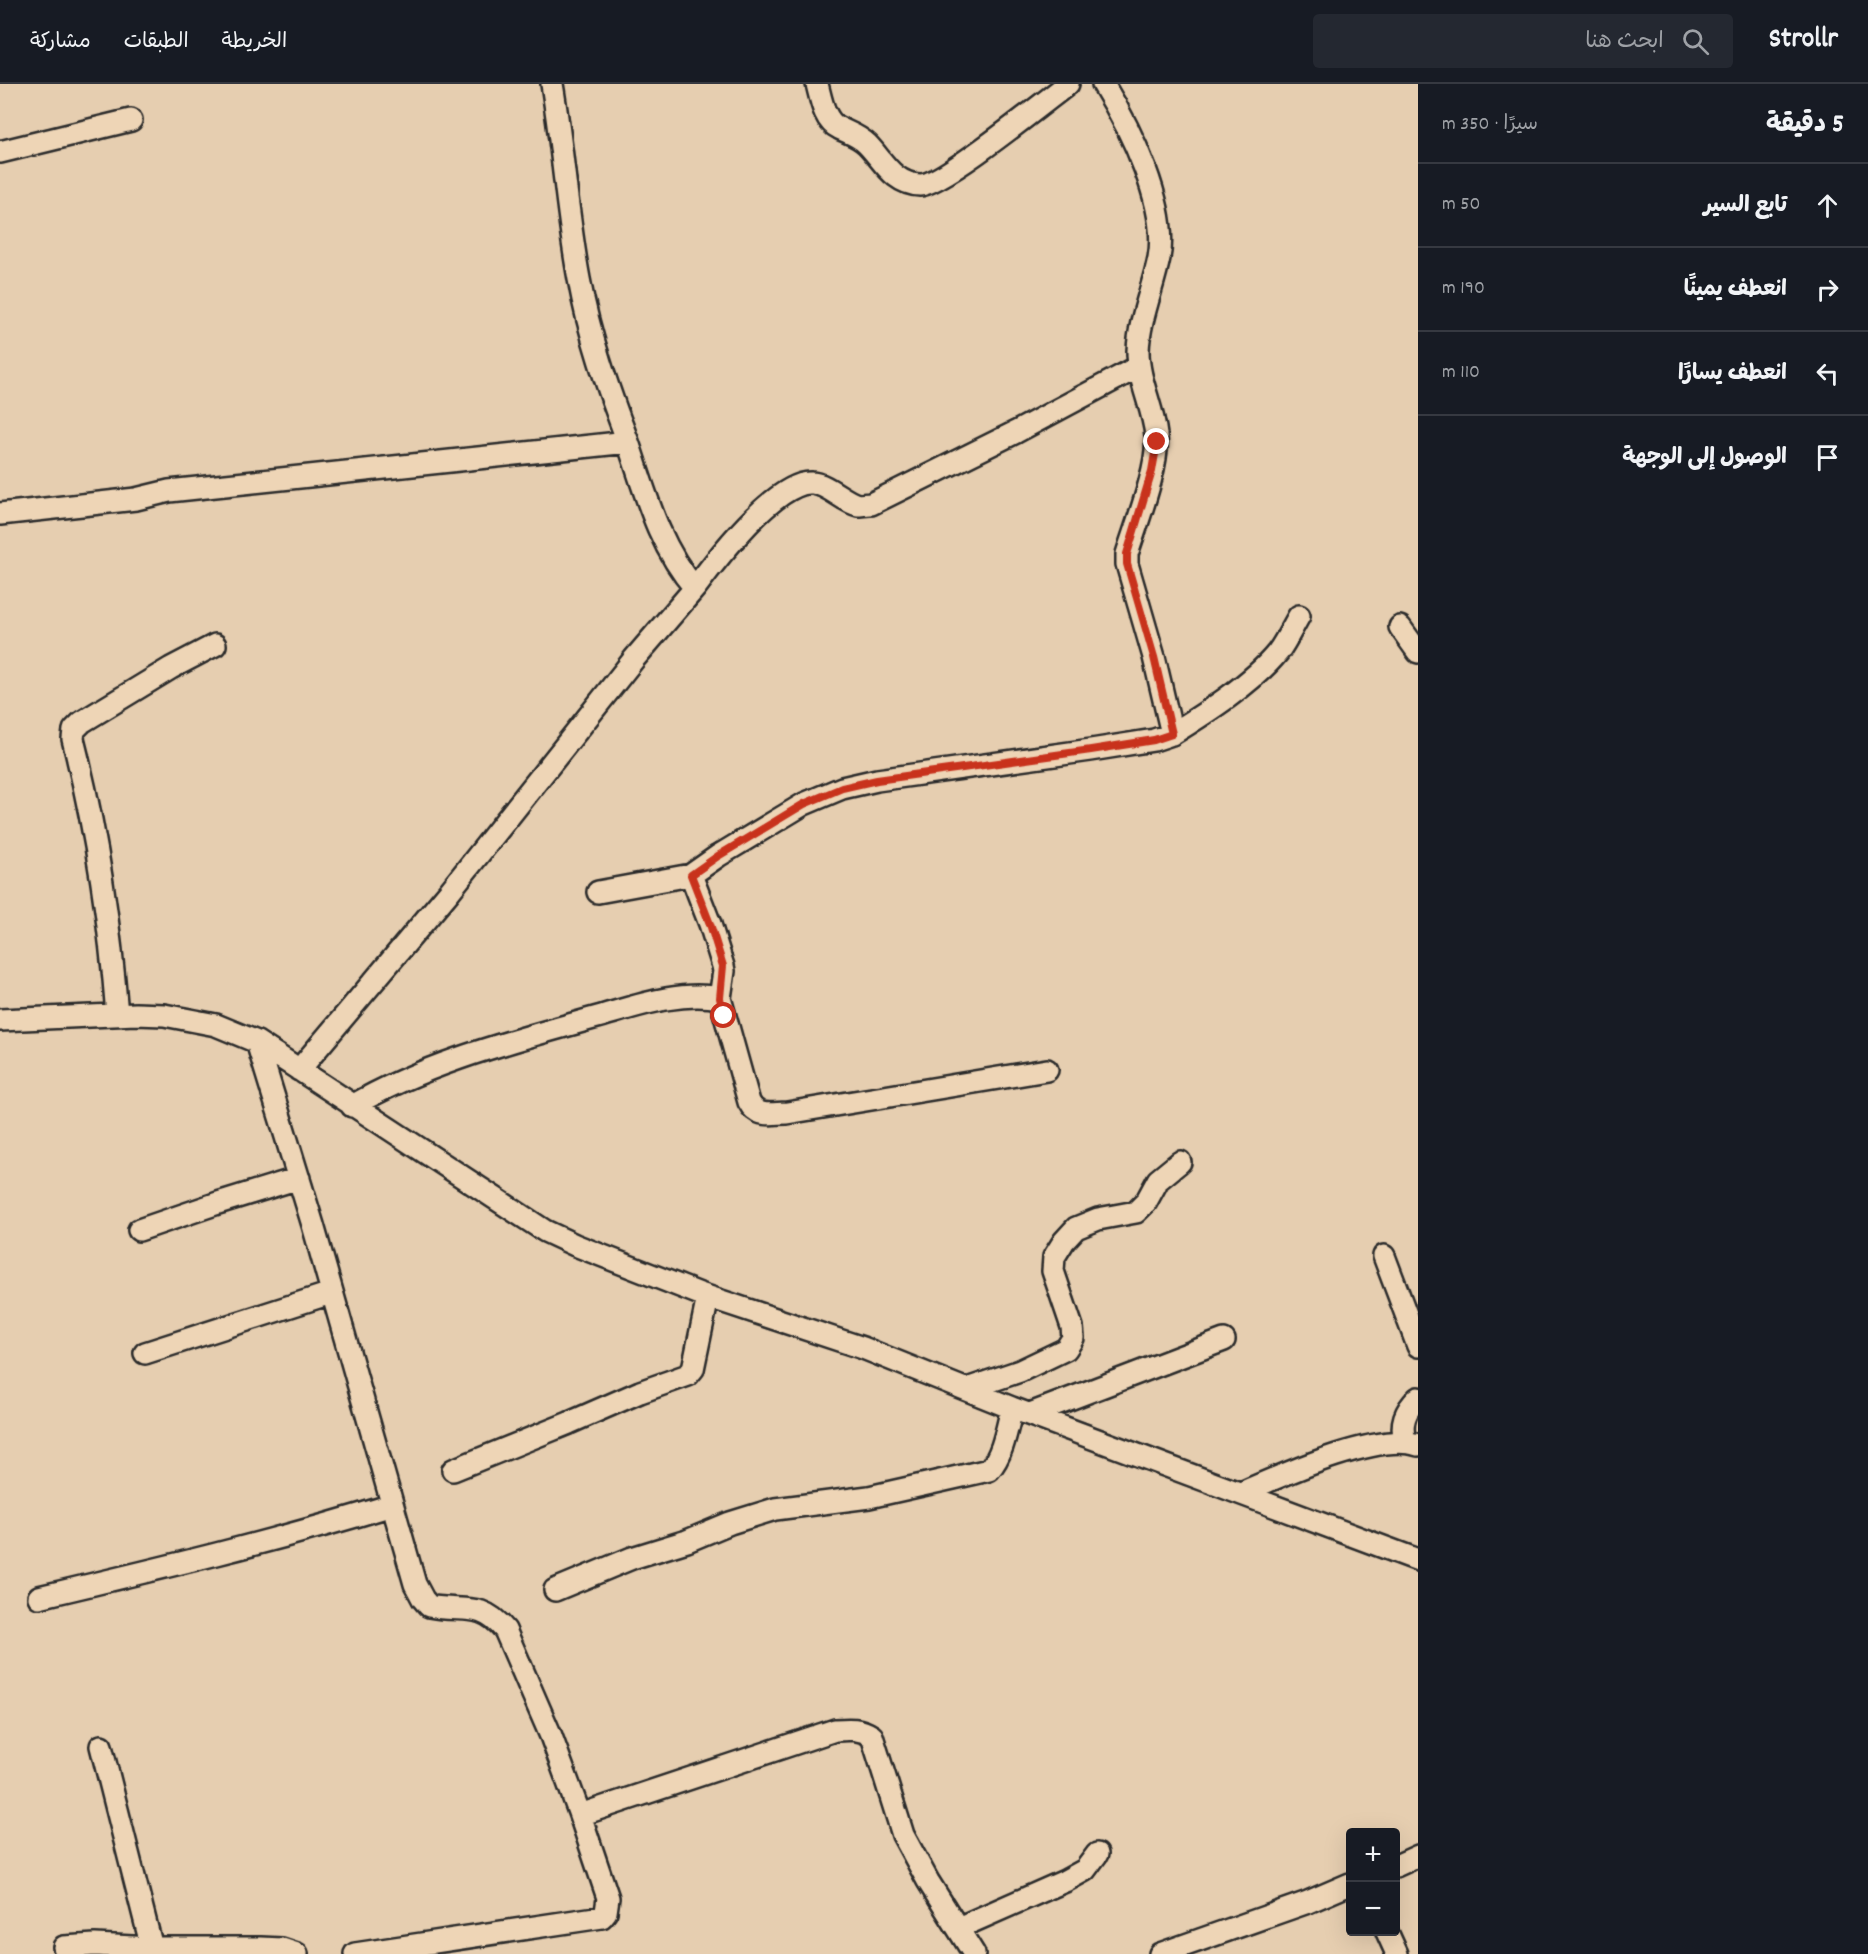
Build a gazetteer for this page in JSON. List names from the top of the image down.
{
  "page": {
    "header": "Strollr",
    "search": "ابحث هنا",
    "nav": ["الخريطة", "الطبقات", "مشاركة"],
    "heading": ["5 دقيقة", "سيرًا · 350 m"],
    "list": [
      ["تابع السير", "50 m"],
      ["انعطف يمينًا", "190 m"],
      ["انعطف يسارًا", "110 m"],
      "الوصول إلى الوجهة"
    ],
    "map_buttons": ["+", "−"]
  }
}
